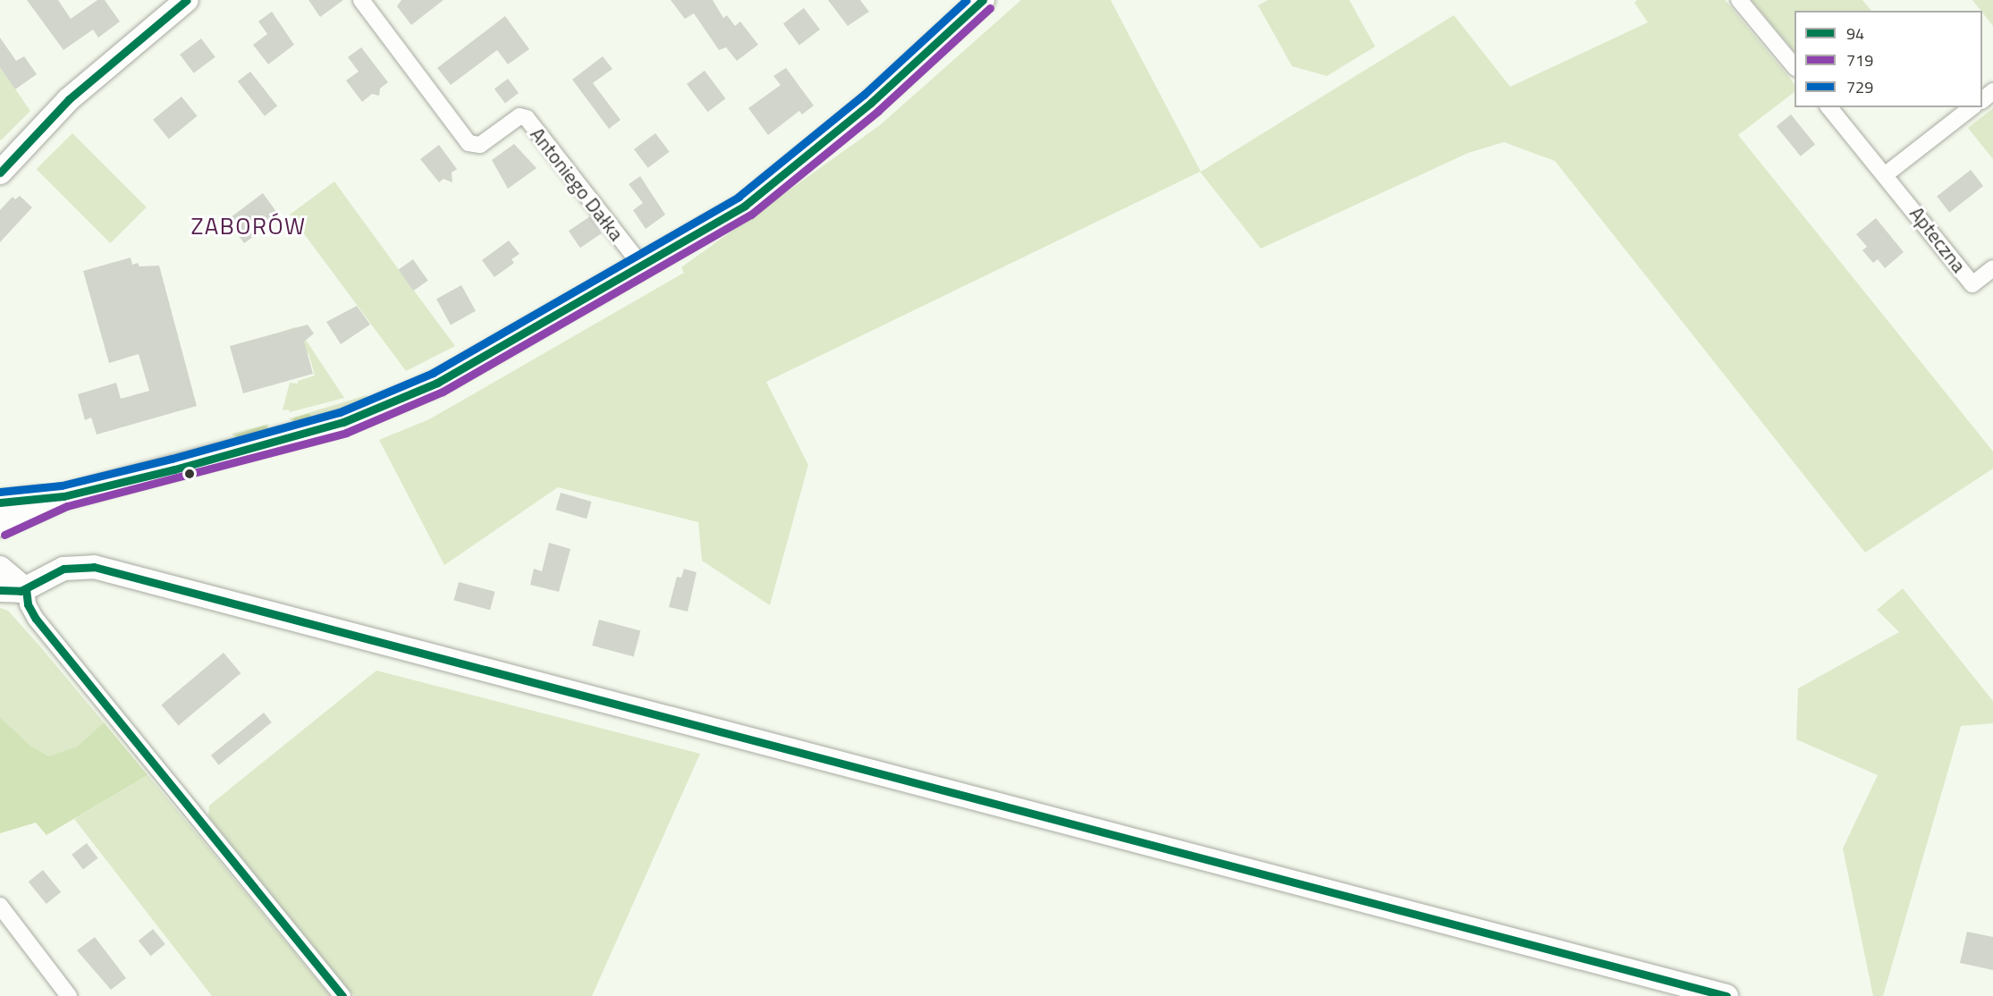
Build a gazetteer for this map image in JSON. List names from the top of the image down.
{
  "streets": {
    "street": ["Antoniego Dałka", "Apteczna"]
  },
  "districts": ["ZABORÓW"],
  "lines": ["transit line 94", "transit line 729", "transit line 719"],
  "legend": ["94", "719", "729"]
}
